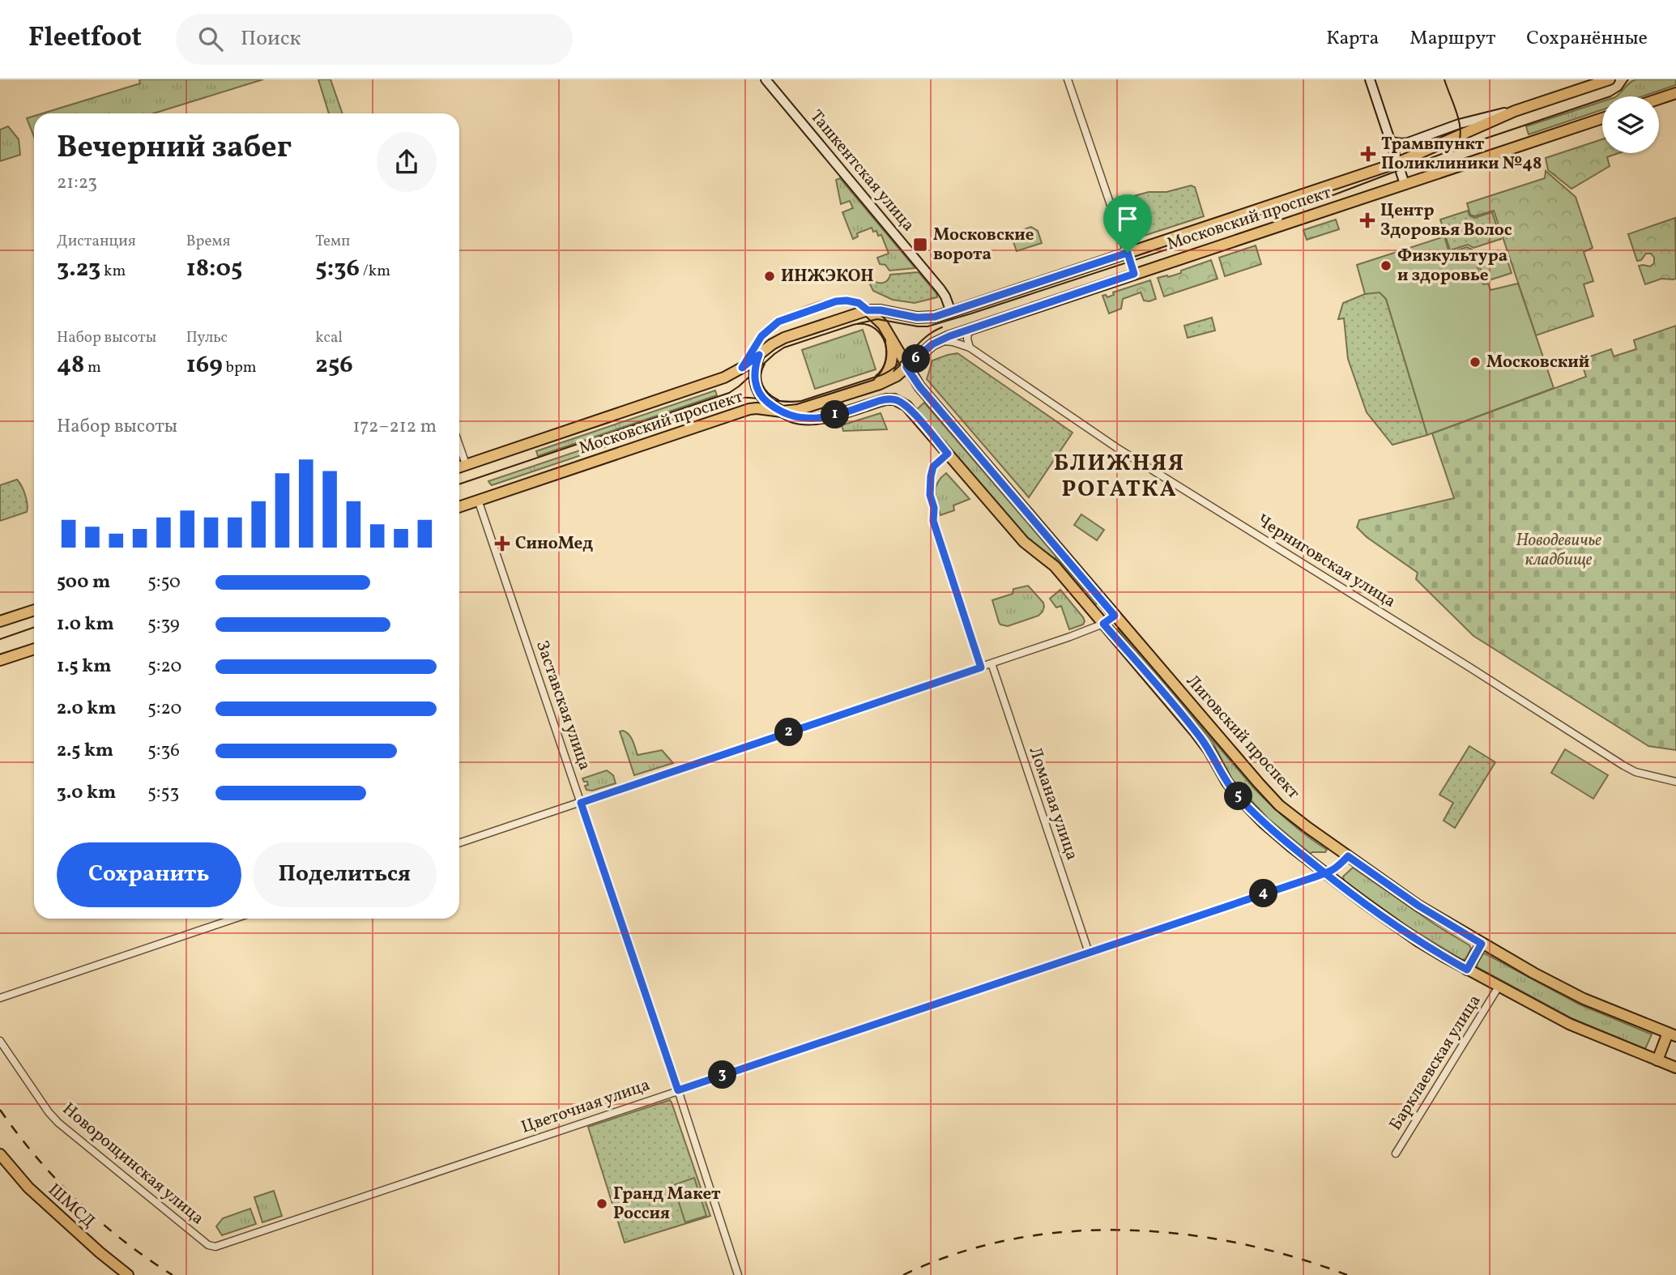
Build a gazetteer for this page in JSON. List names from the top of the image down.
{
  "streets": {
    "main road": ["Московский проспект", "Лиговский проспект", "ШМСД"],
    "street": [
      "Ташкентская улица",
      "Черниговская улица",
      "Заставская улица",
      "Ломаная улица",
      "Барклаевская улица",
      "Цветочная улица",
      "Новорощинская улица"
    ]
  },
  "crossings": [
    ["Ташкентская улица", "Московский проспект"],
    ["Московский проспект", "Черниговская улица"],
    ["Московский проспект", "Заставская улица"],
    ["Московский проспект", "Лиговский проспект"],
    ["Заставская улица", "Цветочная улица"],
    ["Лиговский проспект", "Барклаевская улица"],
    ["Лиговский проспект", "Цветочная улица"],
    ["Ломаная улица", "Цветочная улица"],
    ["Цветочная улица", "Новорощинская улица"]
  ],
  "districts": ["БЛИЖНЯЯ РОГАТКА"],
  "parks": ["Новодевичье кладбище"],
  "places": {
    "health": ["Трамвпункт Поликлиники №48", "Центр Здоровья Волос", "СиноМед"],
    "transit": ["Московские ворота"],
    "other": [
      "Физкультура и здоровье",
      "ИНЖЭКОН",
      "Московский",
      "Гранд Макет Россия"
    ]
  },
  "page": {
    "header": "Fleetfoot",
    "search": "Поиск",
    "nav": ["Карта", "Маршрут", "Сохранённые"],
    "heading": ["Вечерний забег", "21:23"],
    "stats": [
      ["Дистанция", "3.23 km"],
      ["Время", "18:05"],
      ["Темп", "5:36 /km"],
      ["Набор высоты", "48 m"],
      ["Пульс", "169 bpm"],
      ["kcal", "256"]
    ],
    "pins": [
      "6",
      "1",
      "2",
      "5",
      "4",
      "3"
    ],
    "chart": ["Набор высоты", "172–212 m"],
    "list": [
      {
        "name": "500 m",
        "note": "5:50"
      },
      {
        "name": "1.0 km",
        "note": "5:39"
      },
      {
        "name": "1.5 km",
        "note": "5:20"
      },
      {
        "name": "2.0 km",
        "note": "5:20"
      },
      {
        "name": "2.5 km",
        "note": "5:36"
      },
      {
        "name": "3.0 km",
        "note": "5:53"
      }
    ],
    "buttons": ["Сохранить", "Поделиться"]
  }
}
